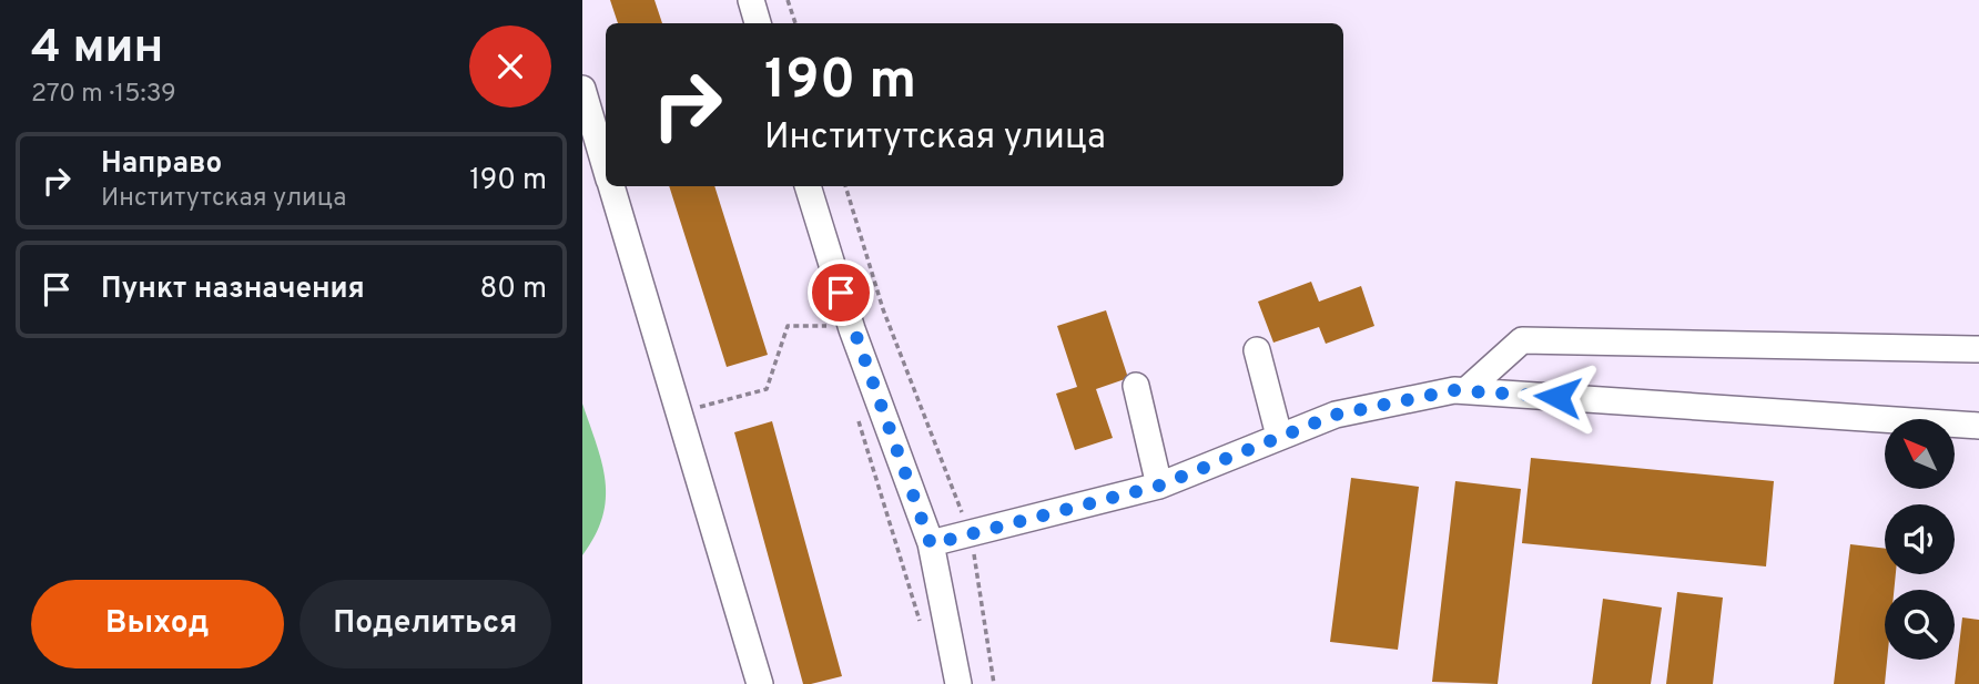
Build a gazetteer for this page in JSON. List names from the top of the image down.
{
  "north": "top left",
  "page": {
    "heading": ["4 мин", "270 m · 15:39"],
    "turn": ["190 m", "Институтская улица"],
    "list": [
      {
        "name": "Направо",
        "note": "Институтская улица",
        "value": "190 m"
      },
      {
        "name": "Пункт назначения",
        "value": "80 m"
      }
    ],
    "buttons": ["Выход", "Поделиться"]
  }
}
